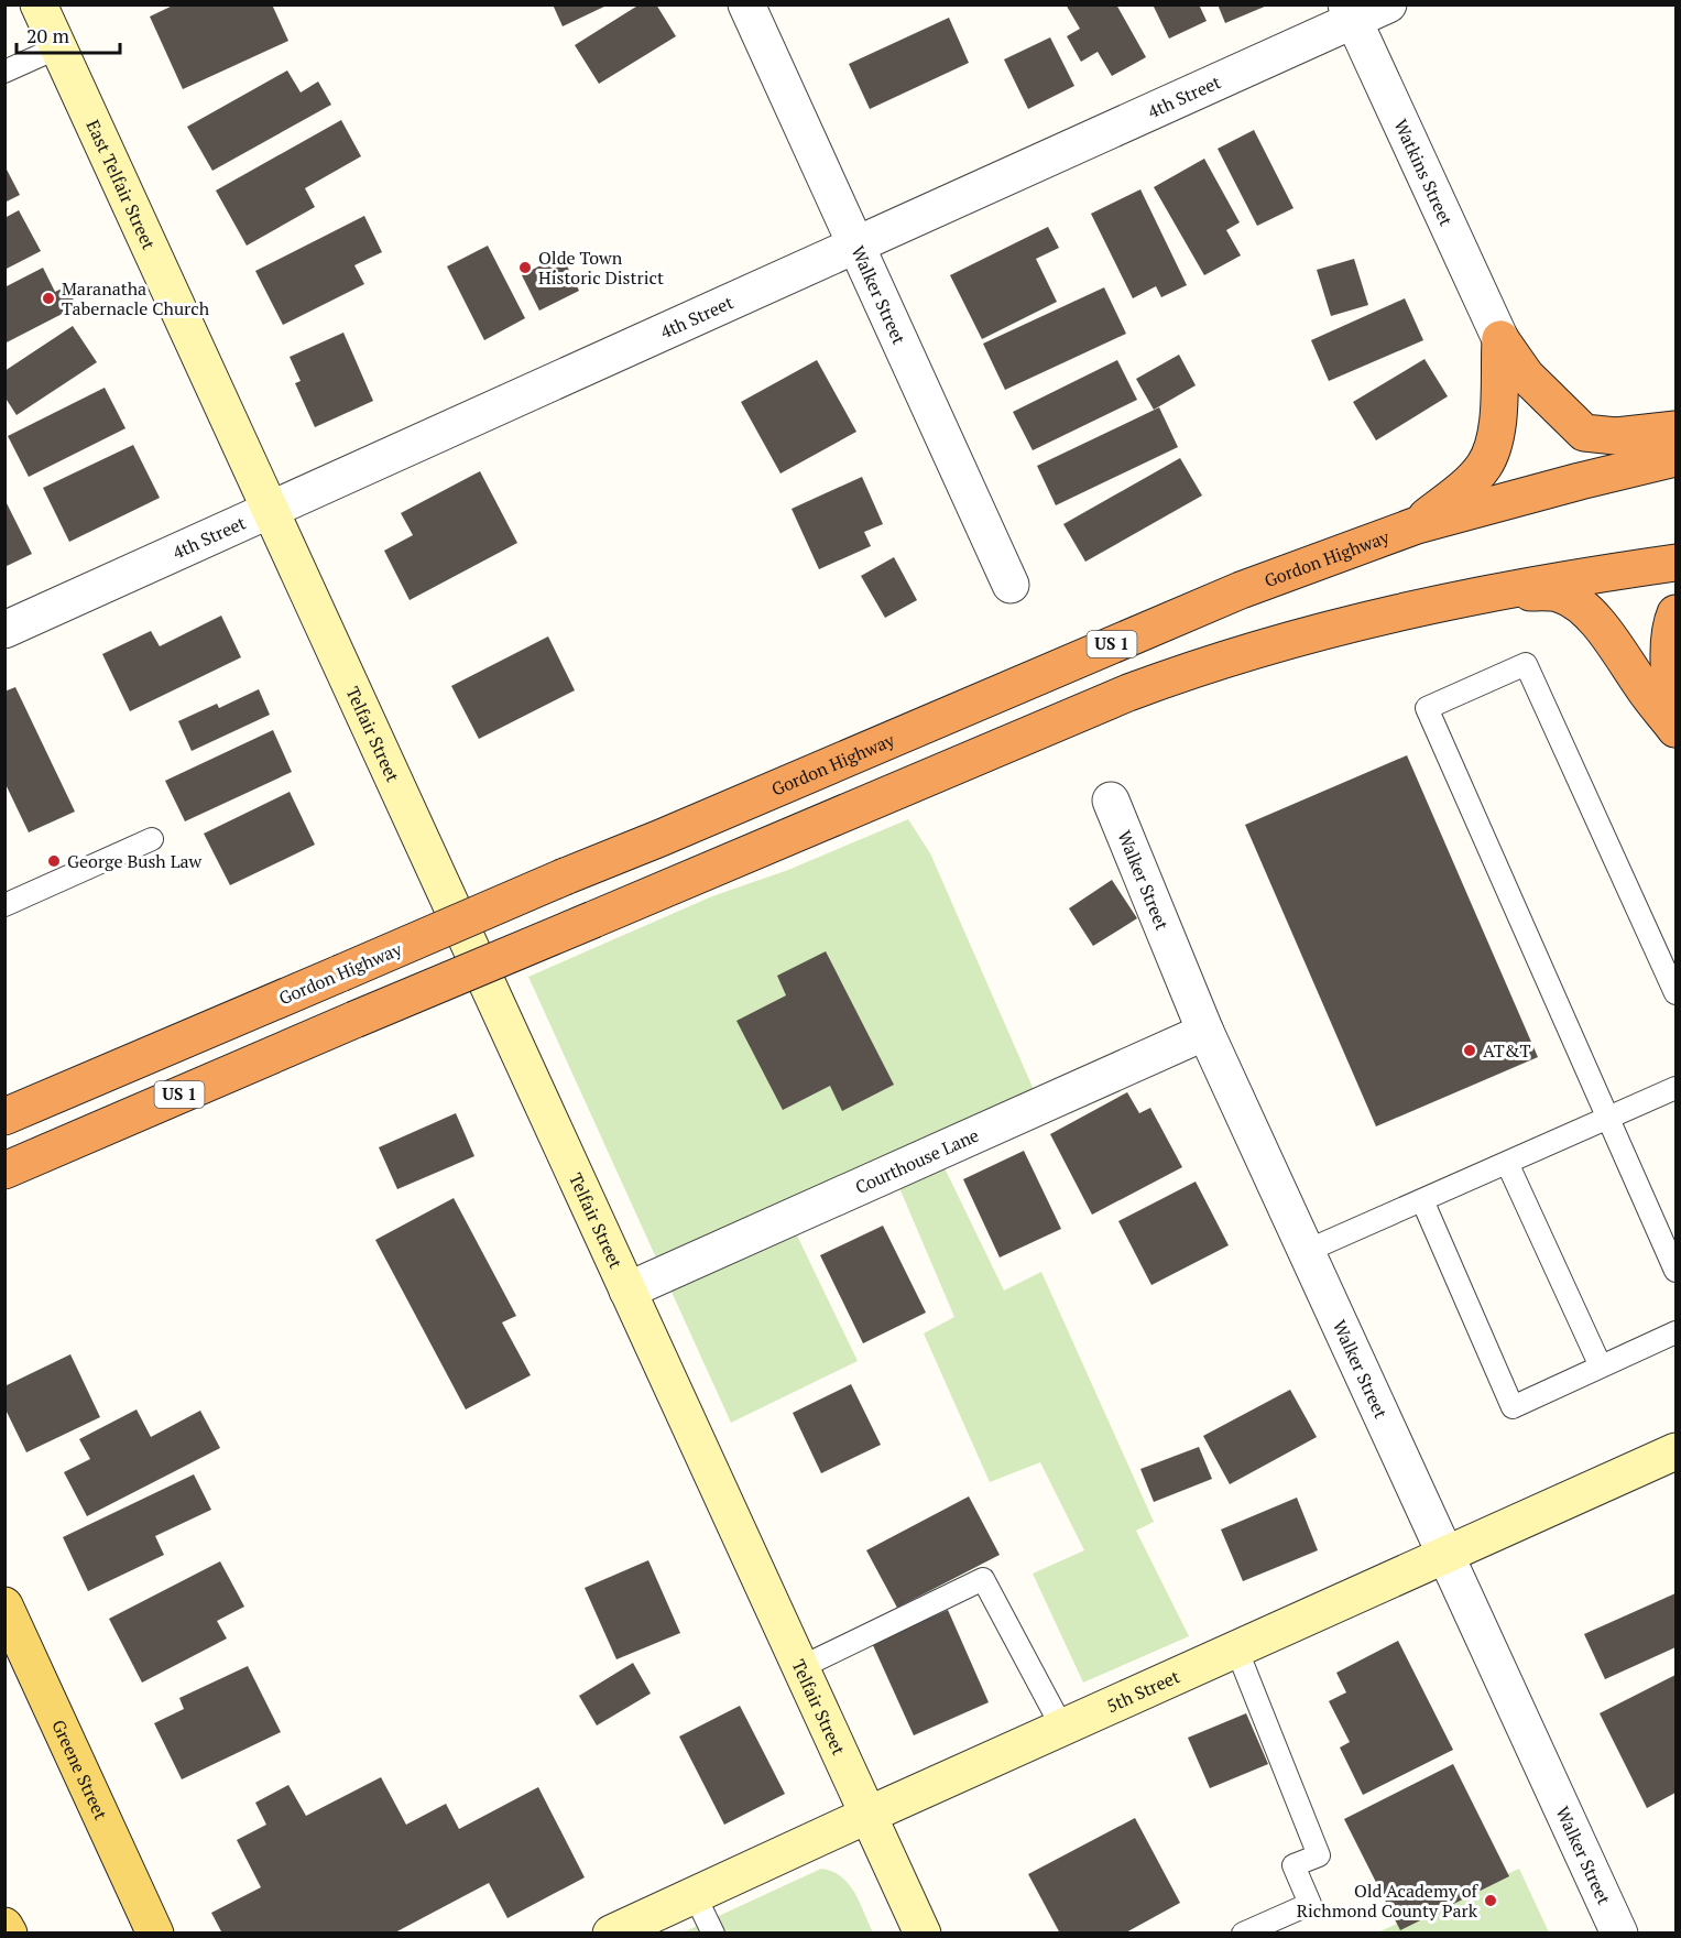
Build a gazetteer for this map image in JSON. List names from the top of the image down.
{
  "streets": {
    "highway": ["Gordon Highway", "US 1"],
    "main road": ["Greene Street"],
    "street": [
      "4th Street",
      "Watkins Street",
      "East Telfair Street",
      "Walker Street",
      "Telfair Street",
      "Courthouse Lane",
      "5th Street"
    ]
  },
  "crossings": [
    ["4th Street", "Watkins Street"],
    ["4th Street", "East Telfair Street"],
    ["4th Street", "Walker Street"],
    ["4th Street", "Telfair Street"],
    ["East Telfair Street", "Telfair Street"],
    ["Walker Street", "Courthouse Lane"],
    ["Walker Street", "5th Street"],
    ["Telfair Street", "Courthouse Lane"],
    ["Telfair Street", "5th Street"]
  ],
  "places": [
    "Olde Town Historic District",
    "Maranatha Tabernacle Church",
    "George Bush Law",
    "AT&T",
    "Old Academy of Richmond County Park"
  ],
  "scale_bar": "20 m"
}
